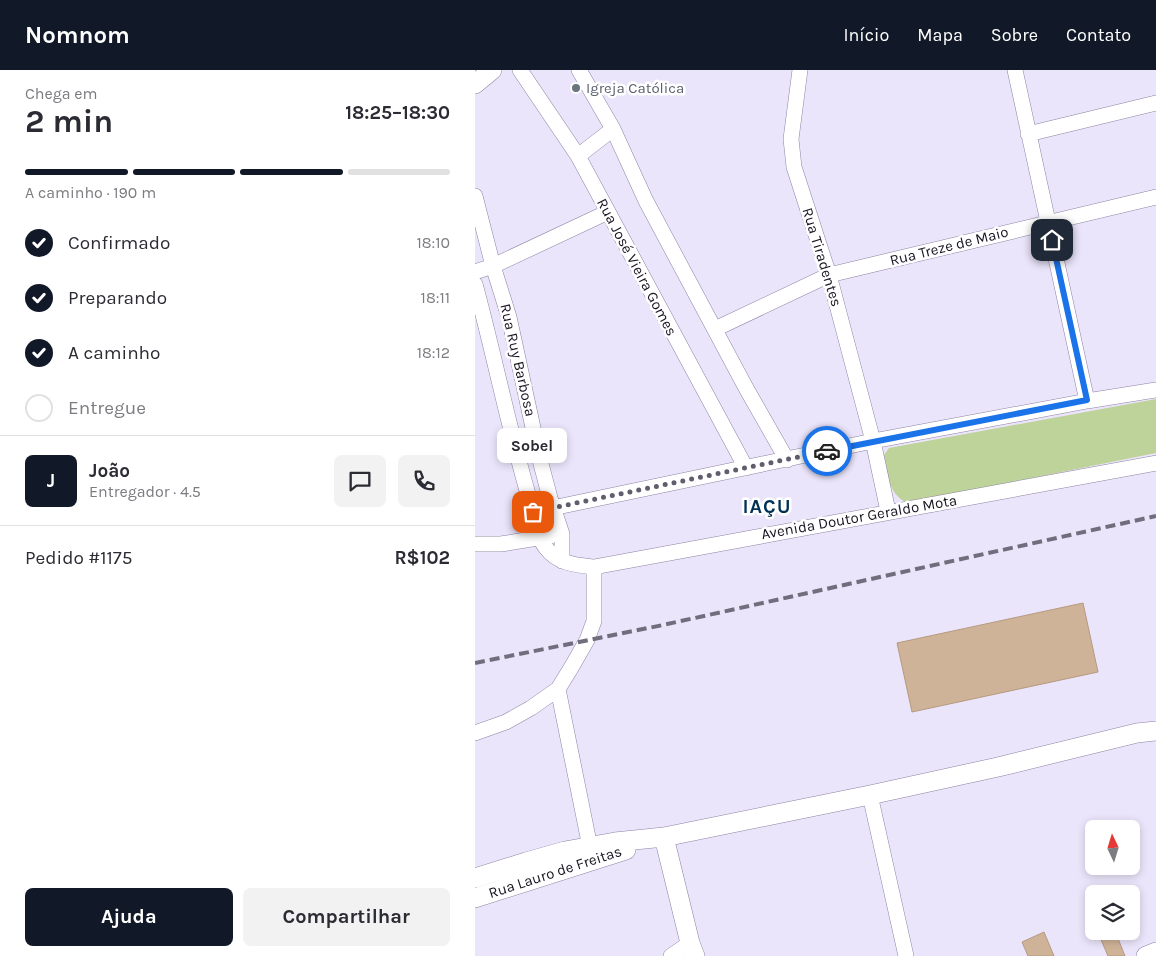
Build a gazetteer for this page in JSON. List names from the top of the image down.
{
  "streets": {
    "street": [
      "Rua Treze de Maio",
      "Rua Tiradentes",
      "Rua José Vieira Gomes",
      "Rua Ruy Barbosa",
      "Avenida Doutor Geraldo Mota",
      "Rua Lauro de Freitas"
    ]
  },
  "crossings": [
    ["Rua Treze de Maio", "Rua Tiradentes"],
    ["Rua Tiradentes", "Avenida Doutor Geraldo Mota"],
    ["Rua Ruy Barbosa", "Avenida Doutor Geraldo Mota"]
  ],
  "districts": ["IAÇU"],
  "places": ["Igreja Católica", "Sobel"],
  "north": "top",
  "page": {
    "header": "Nomnom",
    "nav": [
      "Início",
      "Mapa",
      "Sobre",
      "Contato"
    ],
    "heading": ["2 min", "Chega em", "18:25–18:30"],
    "panel": [
      "João",
      "Entregador · 4.5",
      "Pedido #1175",
      "R$102"
    ],
    "bar": "A caminho · 190 m",
    "list": [
      ["Confirmado", "18:10"],
      ["Preparando", "18:11"],
      ["A caminho", "18:12"],
      "Entregue"
    ],
    "bubble": "Sobel",
    "round": "J",
    "buttons": ["Ajuda", "Compartilhar"]
  }
}
